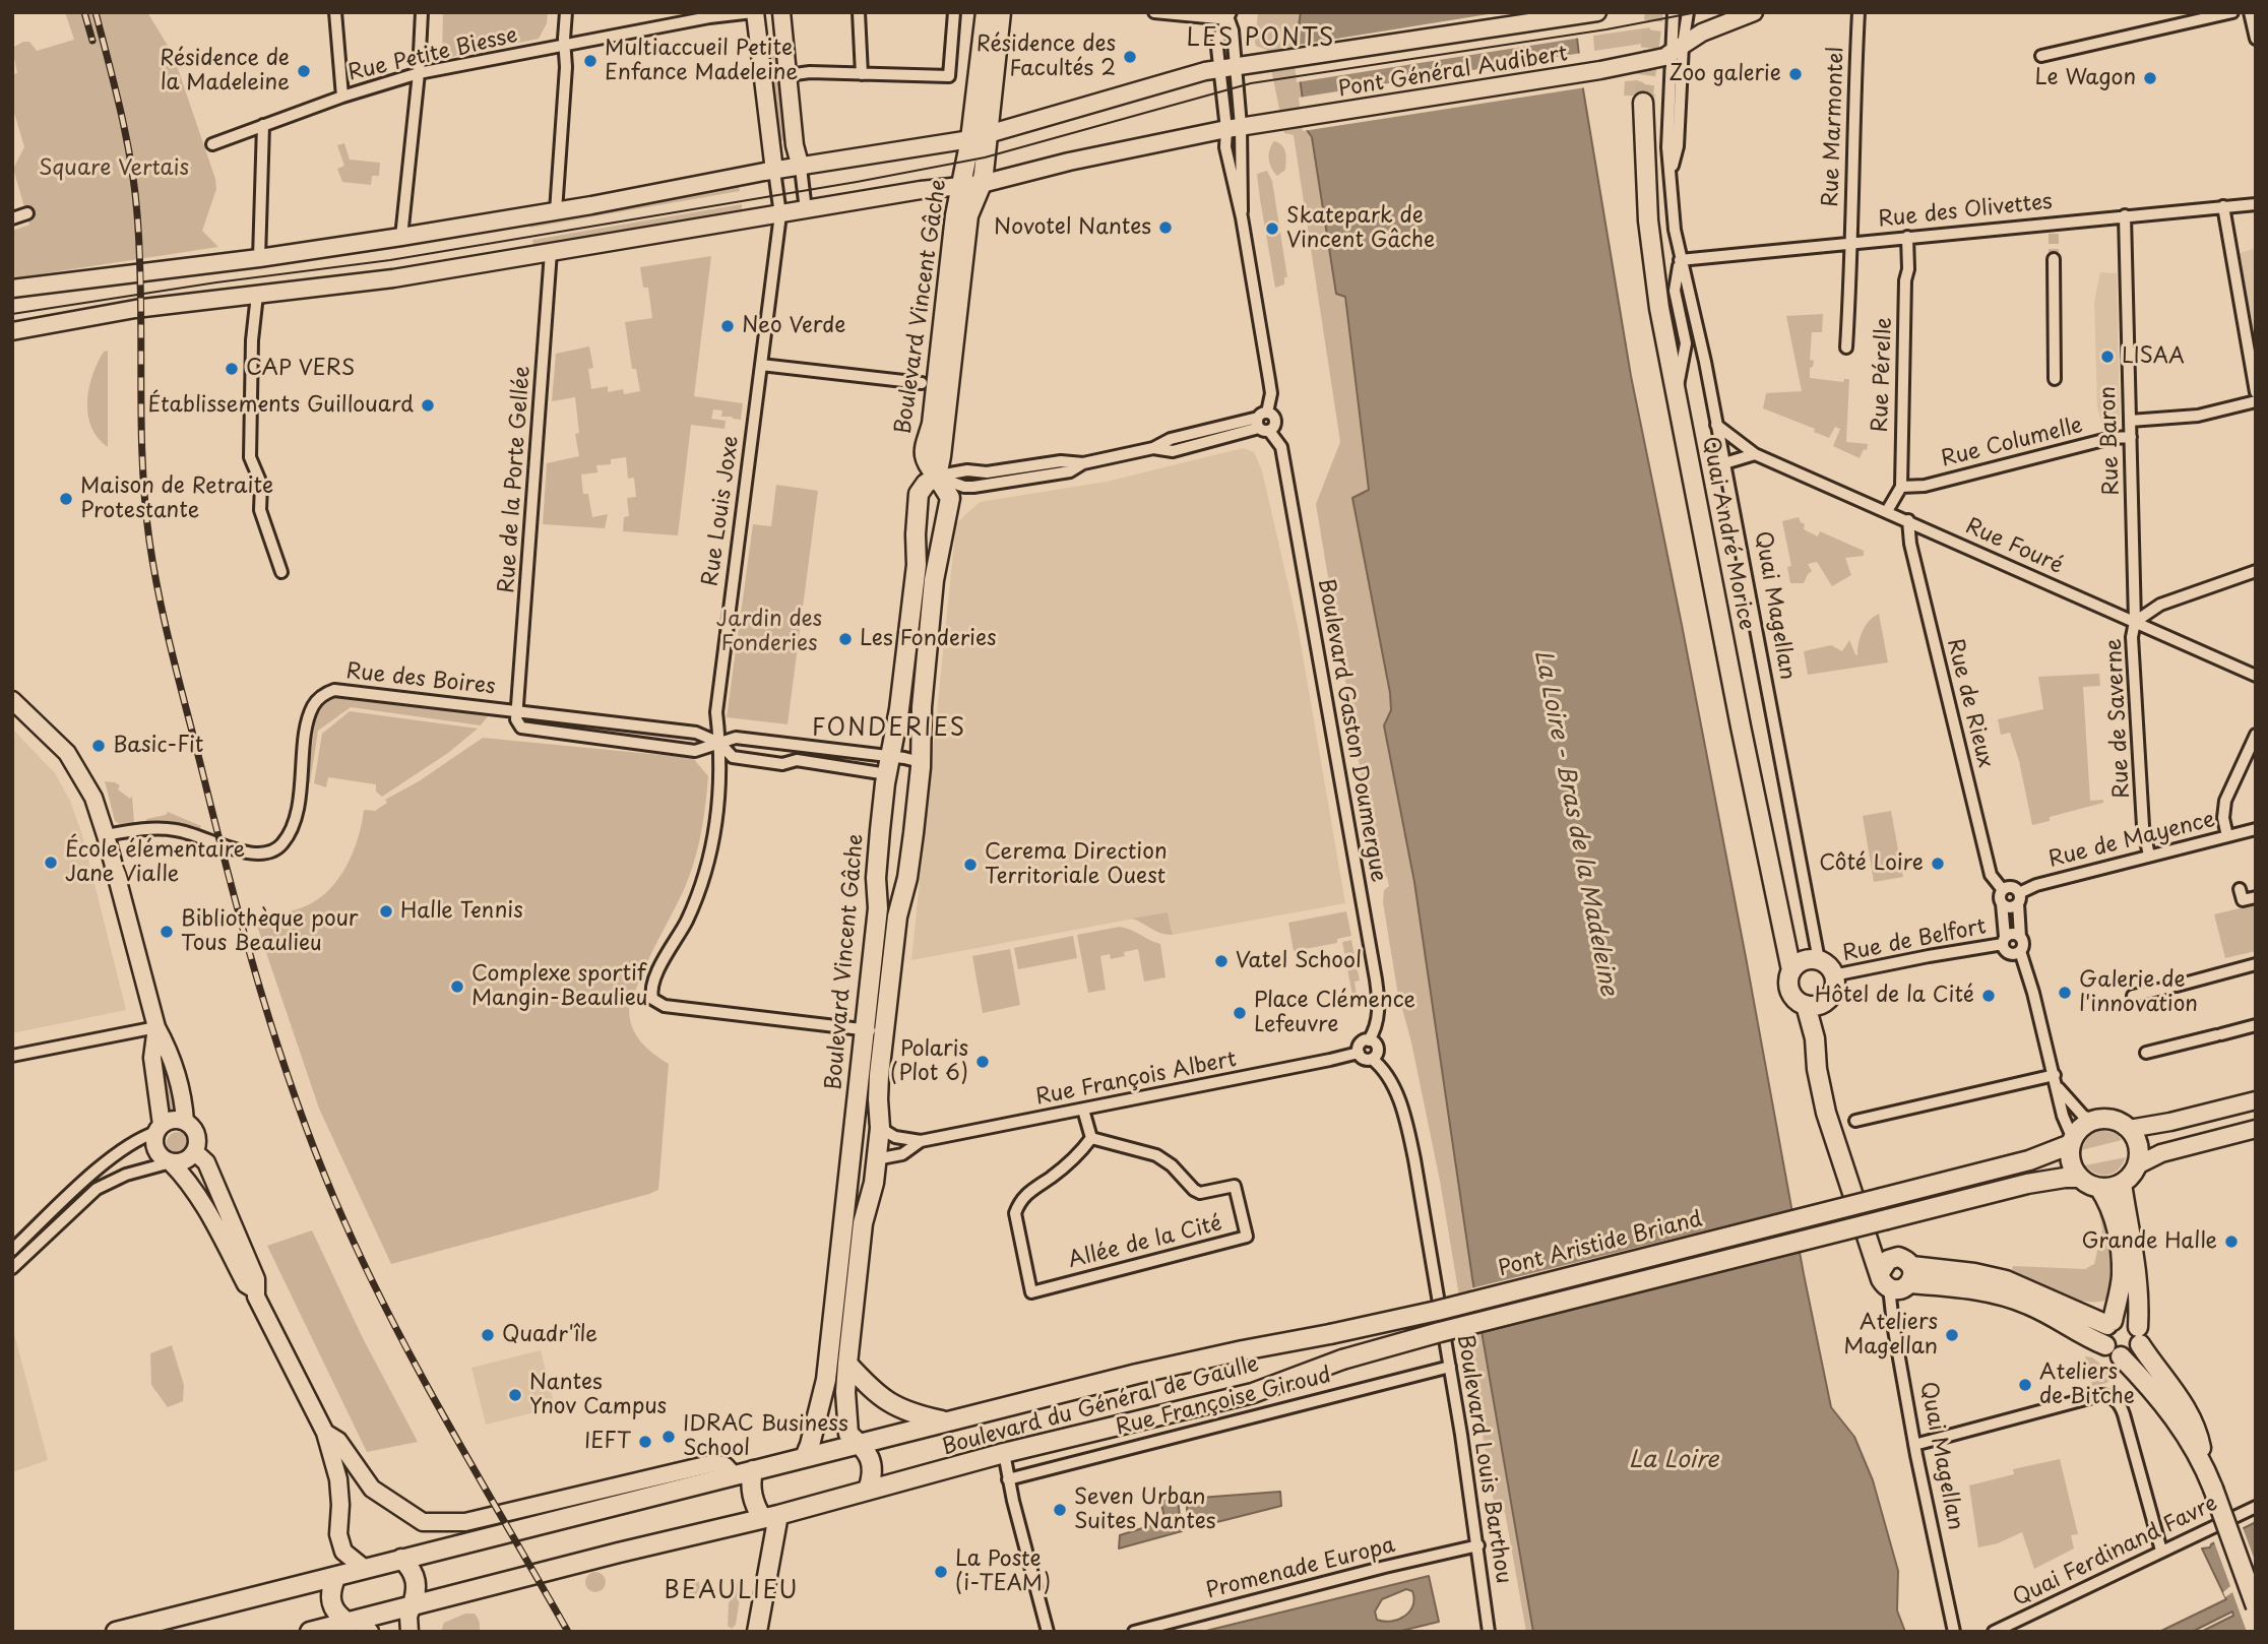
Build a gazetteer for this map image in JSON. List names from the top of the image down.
{
  "streets": {
    "main road": [
      "Pont Général Audibert",
      "Boulevard Vincent Gâche",
      "Quai André Morice",
      "Quai Magellan",
      "Pont Aristide Briand",
      "Boulevard du Général de Gaulle"
    ],
    "street": [
      "Rue Petite Biesse",
      "Rue Marmontel",
      "Rue des Olivettes",
      "Rue Pérelle",
      "Rue Baron",
      "Rue Columelle",
      "Rue de la Porte Gellée",
      "Rue Louis Joxe",
      "Rue Fouré",
      "Rue des Boires",
      "Rue de Rieux",
      "Rue de Saverne",
      "Boulevard Gaston Doumergue",
      "Rue de Mayence",
      "Rue de Belfort",
      "Rue François Albert",
      "Allée de la Cité",
      "Rue Françoise Giroud",
      "Boulevard Louis Barthou",
      "Quai Ferdinand Favre",
      "Promenade Europa"
    ]
  },
  "crossings": [
    ["Pont Général Audibert", "Boulevard Vincent Gâche"],
    ["Pont Général Audibert", "Rue de la Porte Gellée"],
    ["Pont Général Audibert", "Rue Louis Joxe"],
    ["Pont Général Audibert", "Quai Magellan"],
    ["Pont Général Audibert", "Boulevard Gaston Doumergue"],
    ["Rue Marmontel", "Rue des Olivettes"],
    ["Rue des Olivettes", "Rue Pérelle"],
    ["Rue des Olivettes", "Rue Baron"],
    ["Rue des Olivettes", "Quai Magellan"],
    ["Boulevard Vincent Gâche", "Rue Louis Joxe"],
    ["Boulevard Vincent Gâche", "Rue des Boires"],
    ["Boulevard Vincent Gâche", "Rue François Albert"],
    ["Boulevard Vincent Gâche", "Boulevard du Général de Gaulle"],
    ["Rue Pérelle", "Rue Columelle"],
    ["Rue Pérelle", "Rue Fouré"],
    ["Rue Baron", "Rue Columelle"],
    ["Rue Baron", "Rue Fouré"],
    ["Rue Baron", "Rue de Saverne"],
    ["Rue de la Porte Gellée", "Rue des Boires"],
    ["Rue Louis Joxe", "Rue des Boires"],
    ["Quai André Morice", "Quai Magellan"],
    ["Quai André Morice", "Rue de Belfort"],
    ["Rue Fouré", "Quai Magellan"],
    ["Rue Fouré", "Rue de Rieux"],
    ["Rue Fouré", "Rue de Saverne"],
    ["Quai Magellan", "Rue de Belfort"],
    ["Rue de Rieux", "Rue de Mayence"],
    ["Rue de Saverne", "Rue de Mayence"],
    ["Boulevard Gaston Doumergue", "Rue François Albert"],
    ["Boulevard Gaston Doumergue", "Boulevard Louis Barthou"],
    ["Rue François Albert", "Boulevard Louis Barthou"],
    ["Pont Aristide Briand", "Boulevard du Général de Gaulle"],
    ["Rue Françoise Giroud", "Boulevard Louis Barthou"],
    ["Boulevard Louis Barthou", "Promenade Europa"]
  ],
  "districts": ["LES PONTS", "FONDERIES", "BEAULIEU"],
  "water": ["La Loire - Bras de la Madeleine", "La Loire"],
  "parks": ["Square Vertais", "Jardin des Fonderies"],
  "places": [
    "Résidence des Facultés 2",
    "Multiaccueil Petite Enfance Madeleine",
    "Résidence de la Madeleine",
    "Zoo galerie",
    "Le Wagon",
    "Novotel Nantes",
    "Skatepark de Vincent Gâche",
    "Neo Verde",
    "LISAA",
    "CAP VERS",
    "Établissements Guillouard",
    "Maison de Retraite Protestante",
    "Les Fonderies",
    "Basic-Fit",
    "École élémentaire Jane Vialle",
    "Côté Loire",
    "Cerema Direction Territoriale Ouest",
    "Halle Tennis",
    "Bibliothèque pour Tous Beaulieu",
    "Vatel School",
    "Complexe sportif Mangin-Beaulieu",
    "Galerie de l'innovation",
    "Hôtel de la Cité",
    "Place Clémence Lefeuvre",
    "Polaris (Plot 6)",
    "Grande Halle",
    "Quadr'île",
    "Ateliers Magellan",
    "Ateliers de Bitche",
    "Nantes Ynov Campus",
    "IDRAC Business School",
    "IEFT",
    "Seven Urban Suites Nantes",
    "La Poste (i-TEAM)"
  ]
}
